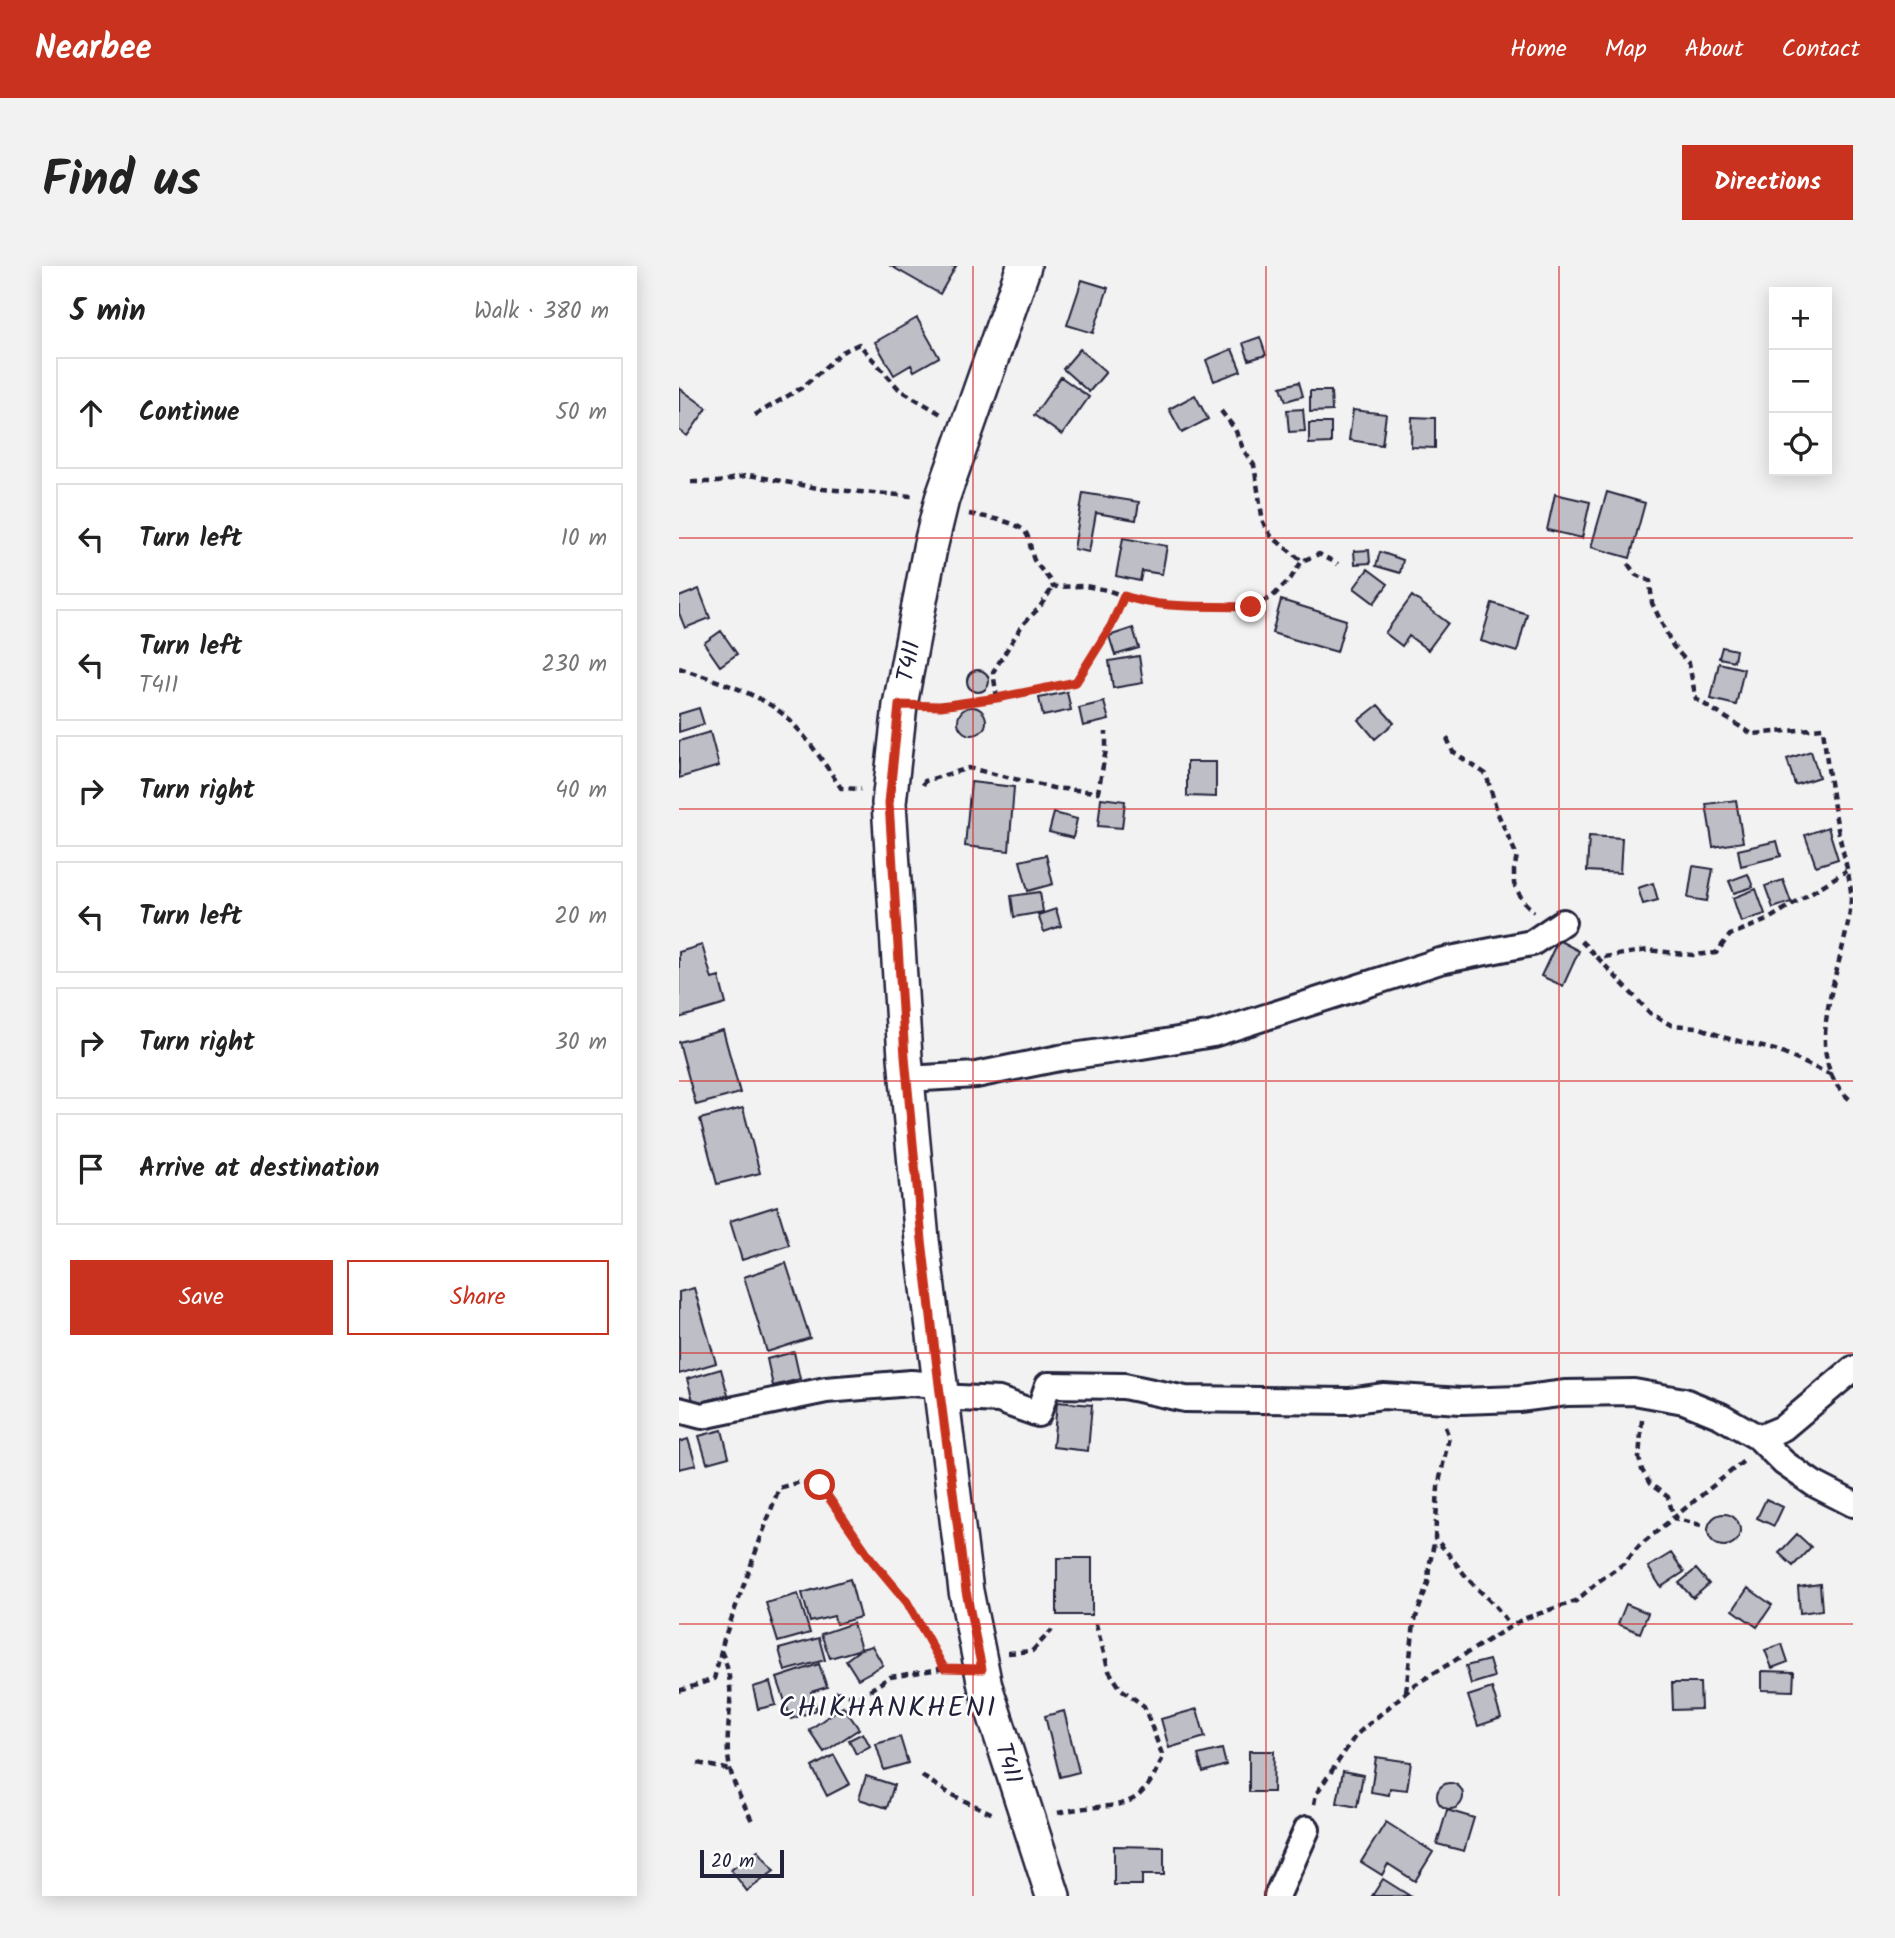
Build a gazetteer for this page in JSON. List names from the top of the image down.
{
  "streets": {
    "main road": ["T411"]
  },
  "districts": ["CHIKHANKHENI"],
  "scale_bar": "20 m",
  "page": {
    "header": "Nearbee",
    "nav": [
      "Home",
      "Map",
      "About",
      "Contact"
    ],
    "title": "Find us",
    "buttons": [
      "Directions",
      ["Save", "Share"]
    ],
    "heading": ["5 min", "Walk · 380 m"],
    "map_buttons": ["+", "−"],
    "list": [
      ["Continue", "50 m"],
      ["Turn left", "10 m"],
      ["Turn left", "T411", "230 m"],
      ["Turn right", "40 m"],
      ["Turn left", "20 m"],
      ["Turn right", "30 m"],
      "Arrive at destination"
    ],
    "scale": "20 m"
  }
}
